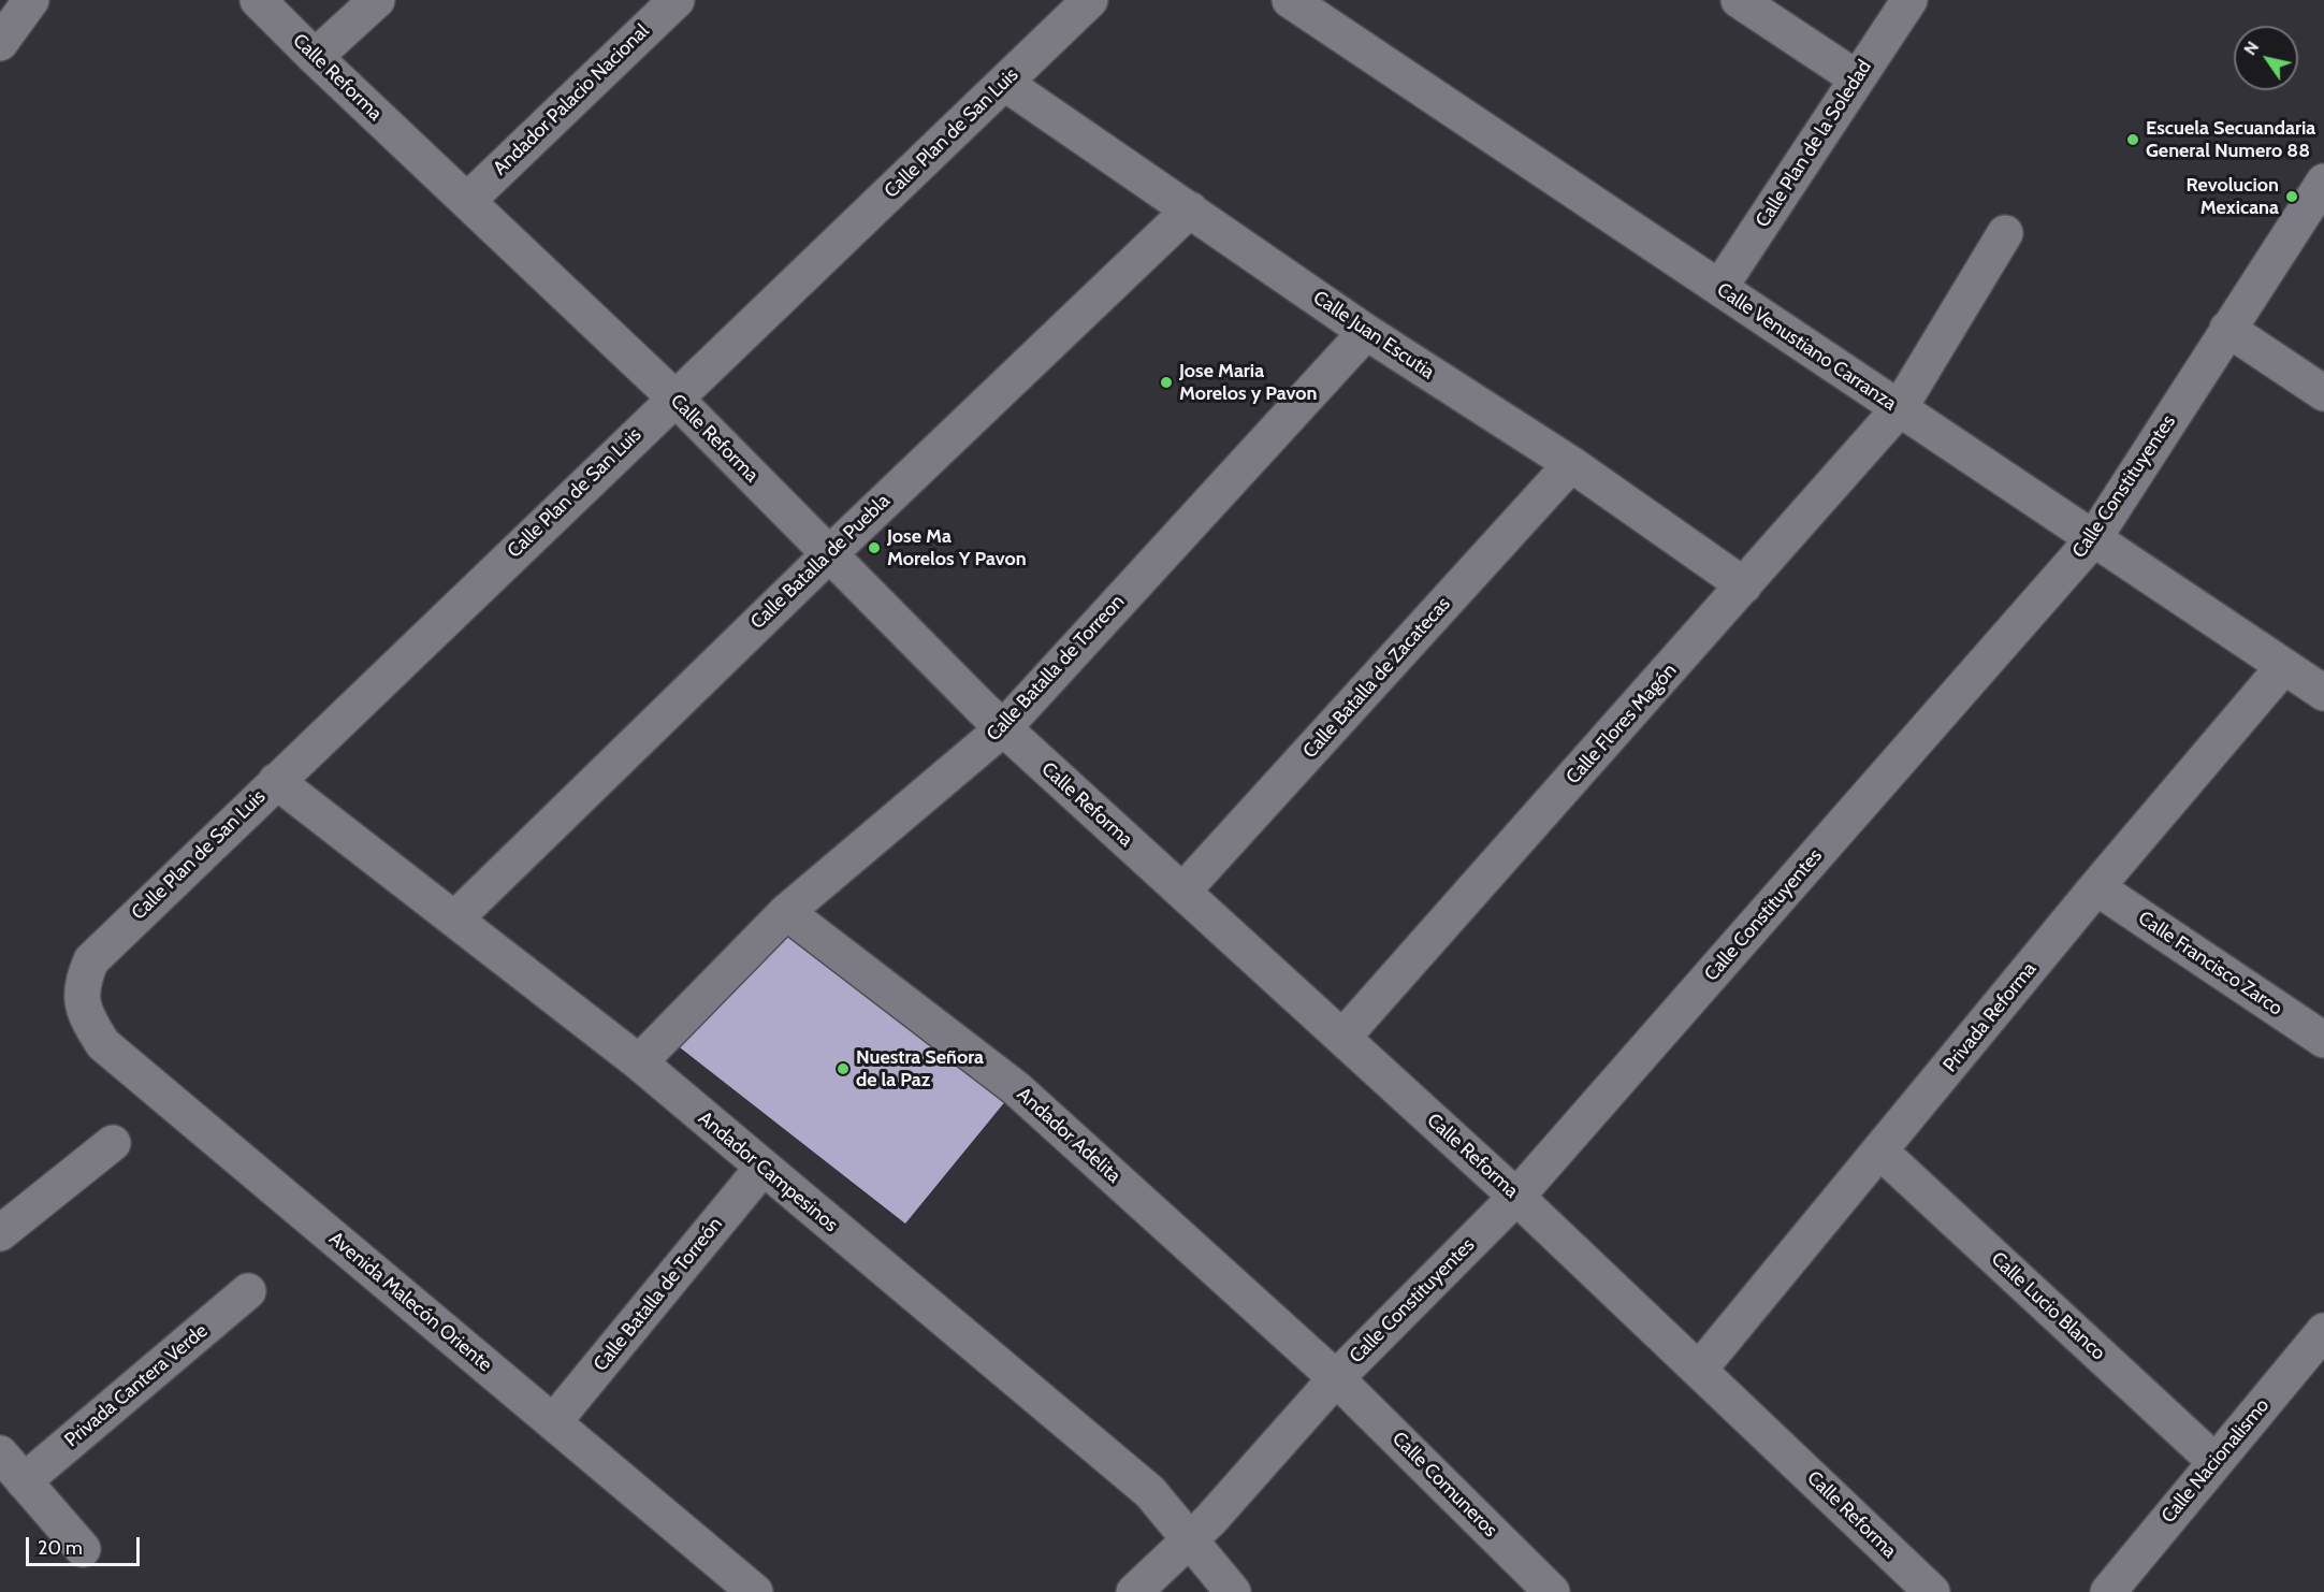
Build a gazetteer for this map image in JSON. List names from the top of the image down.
{
  "streets": {
    "street": [
      "Calle Reforma",
      "Andador Palacio Nacional",
      "Calle Plan de San Luis",
      "Calle Plan de la Soledad",
      "Calle Juan Escutia",
      "Calle Venustiano Carranza",
      "Calle Constituyentes",
      "Calle Batalla de Puebla",
      "Calle Batalla de Torreon",
      "Calle Batalla de Zacatecas",
      "Calle Flores Magón",
      "Calle Francisco Zarco",
      "Privada Reforma",
      "Andador Adelita",
      "Andador Campesinos",
      "Calle Batalla de Torreón",
      "Avenida Malecón Oriente",
      "Calle Lucio Blanco",
      "Privada Cantera Verde",
      "Calle Nacionalismo",
      "Calle Comuneros"
    ]
  },
  "crossings": [
    ["Calle Reforma", "Andador Palacio Nacional"],
    ["Calle Reforma", "Calle Plan de San Luis"],
    ["Calle Reforma", "Calle Constituyentes"],
    ["Calle Reforma", "Calle Batalla de Puebla"],
    ["Calle Reforma", "Calle Batalla de Torreon"],
    ["Calle Reforma", "Calle Batalla de Zacatecas"],
    ["Calle Reforma", "Calle Flores Magón"],
    ["Calle Reforma", "Privada Reforma"],
    ["Calle Plan de San Luis", "Calle Juan Escutia"],
    ["Calle Plan de San Luis", "Andador Campesinos"],
    ["Calle Plan de San Luis", "Avenida Malecón Oriente"],
    ["Calle Plan de la Soledad", "Calle Venustiano Carranza"],
    ["Calle Juan Escutia", "Calle Batalla de Puebla"],
    ["Calle Juan Escutia", "Calle Batalla de Torreon"],
    ["Calle Juan Escutia", "Calle Batalla de Zacatecas"],
    ["Calle Juan Escutia", "Calle Flores Magón"],
    ["Calle Venustiano Carranza", "Calle Constituyentes"],
    ["Calle Venustiano Carranza", "Calle Flores Magón"],
    ["Calle Venustiano Carranza", "Privada Reforma"],
    ["Calle Constituyentes", "Andador Adelita"],
    ["Calle Constituyentes", "Andador Campesinos"],
    ["Calle Constituyentes", "Calle Comuneros"],
    ["Calle Batalla de Puebla", "Andador Campesinos"],
    ["Calle Batalla de Torreon", "Andador Adelita"],
    ["Calle Batalla de Torreon", "Andador Campesinos"],
    ["Calle Francisco Zarco", "Privada Reforma"],
    ["Privada Reforma", "Calle Lucio Blanco"],
    ["Andador Adelita", "Calle Comuneros"],
    ["Andador Campesinos", "Calle Batalla de Torreón"],
    ["Calle Batalla de Torreón", "Avenida Malecón Oriente"],
    ["Calle Lucio Blanco", "Calle Nacionalismo"]
  ],
  "places": [
    "Escuela Secuandaria General Numero 88",
    "Revolucion Mexicana",
    "Jose Maria Morelos y Pavon",
    "Jose Ma Morelos Y Pavon",
    "Nuestra Señora de la Paz"
  ],
  "scale_bar": "20 m",
  "north": "top left"
}
